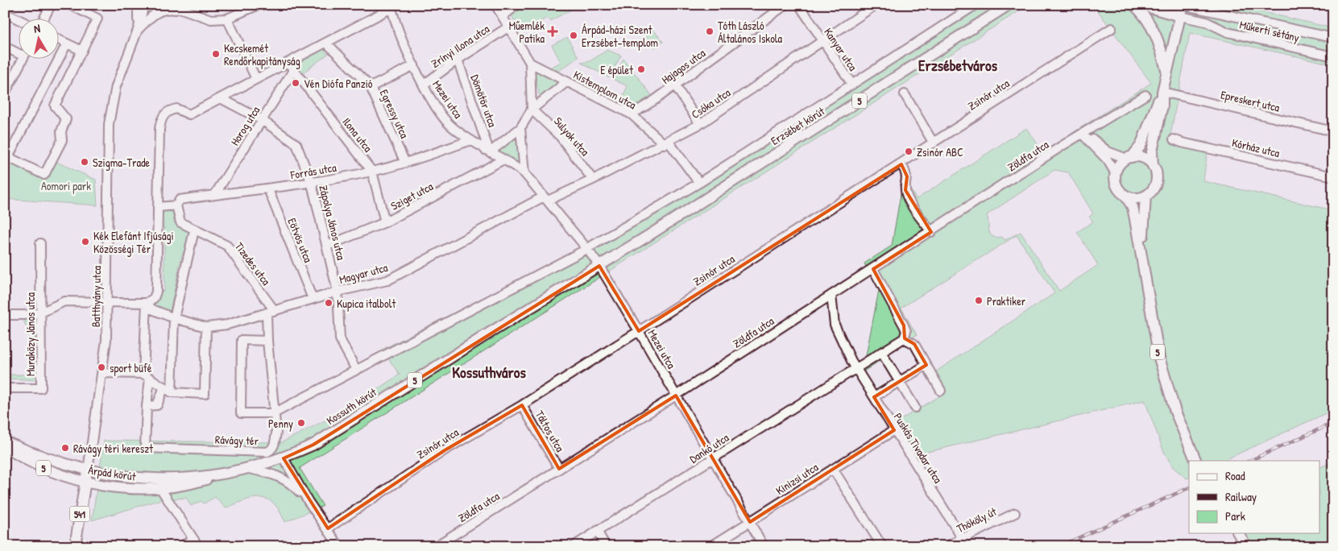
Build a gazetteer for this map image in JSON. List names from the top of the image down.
{
  "streets": {
    "main road": [
      "5",
      "Erzsébet körút",
      "Kossuth körút",
      "Árpád körút",
      "541"
    ],
    "street": [
      "Műkerti sétány",
      "Zrínyi Ilona utca",
      "Kanyar utca",
      "Hajagos utca",
      "Kistemplom utca",
      "Zsinór utca",
      "Mezei utca",
      "Dömötör utca",
      "Epreskert utca",
      "Csóka utca",
      "Egressy utca",
      "Horog utca",
      "Ilona utca",
      "Sulyok utca",
      "Kórház utca",
      "Zöldfa utca",
      "Forrás utca",
      "Sziget utca",
      "Zápolya János utca",
      "Eötvös utca",
      "Tizedes utca",
      "Magyar utca",
      "Batthyány utca",
      "Muraközy János utca",
      "Táltos utca",
      "Rávágy tér",
      "Dankó utca",
      "Puskás Tivadar utca",
      "Kinizsi utca",
      "Thököly út"
    ]
  },
  "crossings": [
    ["Műkerti sétány", "5"],
    ["Zrínyi Ilona utca", "Mezei utca"],
    ["Zrínyi Ilona utca", "Dömötör utca"],
    ["Kanyar utca", "Csóka utca"],
    ["Hajagos utca", "Kistemplom utca"],
    ["Kistemplom utca", "Csóka utca"],
    ["Zsinór utca", "Mezei utca"],
    ["Zsinór utca", "Táltos utca"],
    ["Mezei utca", "Dömötör utca"],
    ["Mezei utca", "Csóka utca"],
    ["Mezei utca", "Erzsébet körút"],
    ["Mezei utca", "Zöldfa utca"],
    ["Mezei utca", "Forrás utca"],
    ["Mezei utca", "Sziget utca"],
    ["Mezei utca", "Magyar utca"],
    ["Mezei utca", "Kossuth körút"],
    ["Mezei utca", "Dankó utca"],
    ["Mezei utca", "Kinizsi utca"],
    ["5", "Epreskert utca"],
    ["Csóka utca", "Sulyok utca"],
    ["Csóka utca", "Magyar utca"],
    ["Egressy utca", "Forrás utca"],
    ["Horog utca", "Ilona utca"],
    ["Horog utca", "Forrás utca"],
    ["Horog utca", "Zápolya János utca"],
    ["Erzsébet körút", "Kossuth körút"],
    ["Ilona utca", "Forrás utca"],
    ["Ilona utca", "Sziget utca"],
    ["Zöldfa utca", "Táltos utca"],
    ["Zöldfa utca", "Puskás Tivadar utca"],
    ["Forrás utca", "Zápolya János utca"],
    ["Forrás utca", "Eötvös utca"],
    ["Forrás utca", "Tizedes utca"],
    ["Sziget utca", "Zápolya János utca"],
    ["Zápolya János utca", "Magyar utca"],
    ["Eötvös utca", "Magyar utca"],
    ["Tizedes utca", "Magyar utca"],
    ["Magyar utca", "Rávágy tér"],
    ["Batthyány utca", "Kossuth körút"],
    ["Batthyány utca", "Árpád körút"],
    ["Batthyány utca", "541"],
    ["Kossuth körút", "Árpád körút"],
    ["Kossuth körút", "541"],
    ["Dankó utca", "Puskás Tivadar utca"],
    ["Puskás Tivadar utca", "Kinizsi utca"],
    ["Puskás Tivadar utca", "Thököly út"],
    ["Árpád körút", "541"]
  ],
  "districts": ["Erzsébetváros", "Kossuthváros"],
  "parks": ["Aomori park"],
  "places": {
    "health": ["Műemlék Patika"],
    "other": [
      "Tóth László Általános Iskola",
      "Árpád-házi Szent Erzsébet-templom",
      "Kecskemét Rendőrkapitányság",
      "E épület",
      "Vén Diófa Panzió",
      "Zsinór ABC",
      "Szigma-Trade",
      "Kék Elefánt Ifjúsági Közösségi Tér",
      "Praktiker",
      "Kupica italbolt",
      "sport büfé",
      "Penny",
      "Rávágy téri kereszt"
    ]
  },
  "legend": ["Road", "Railway", "Park"],
  "north": "top"
}
